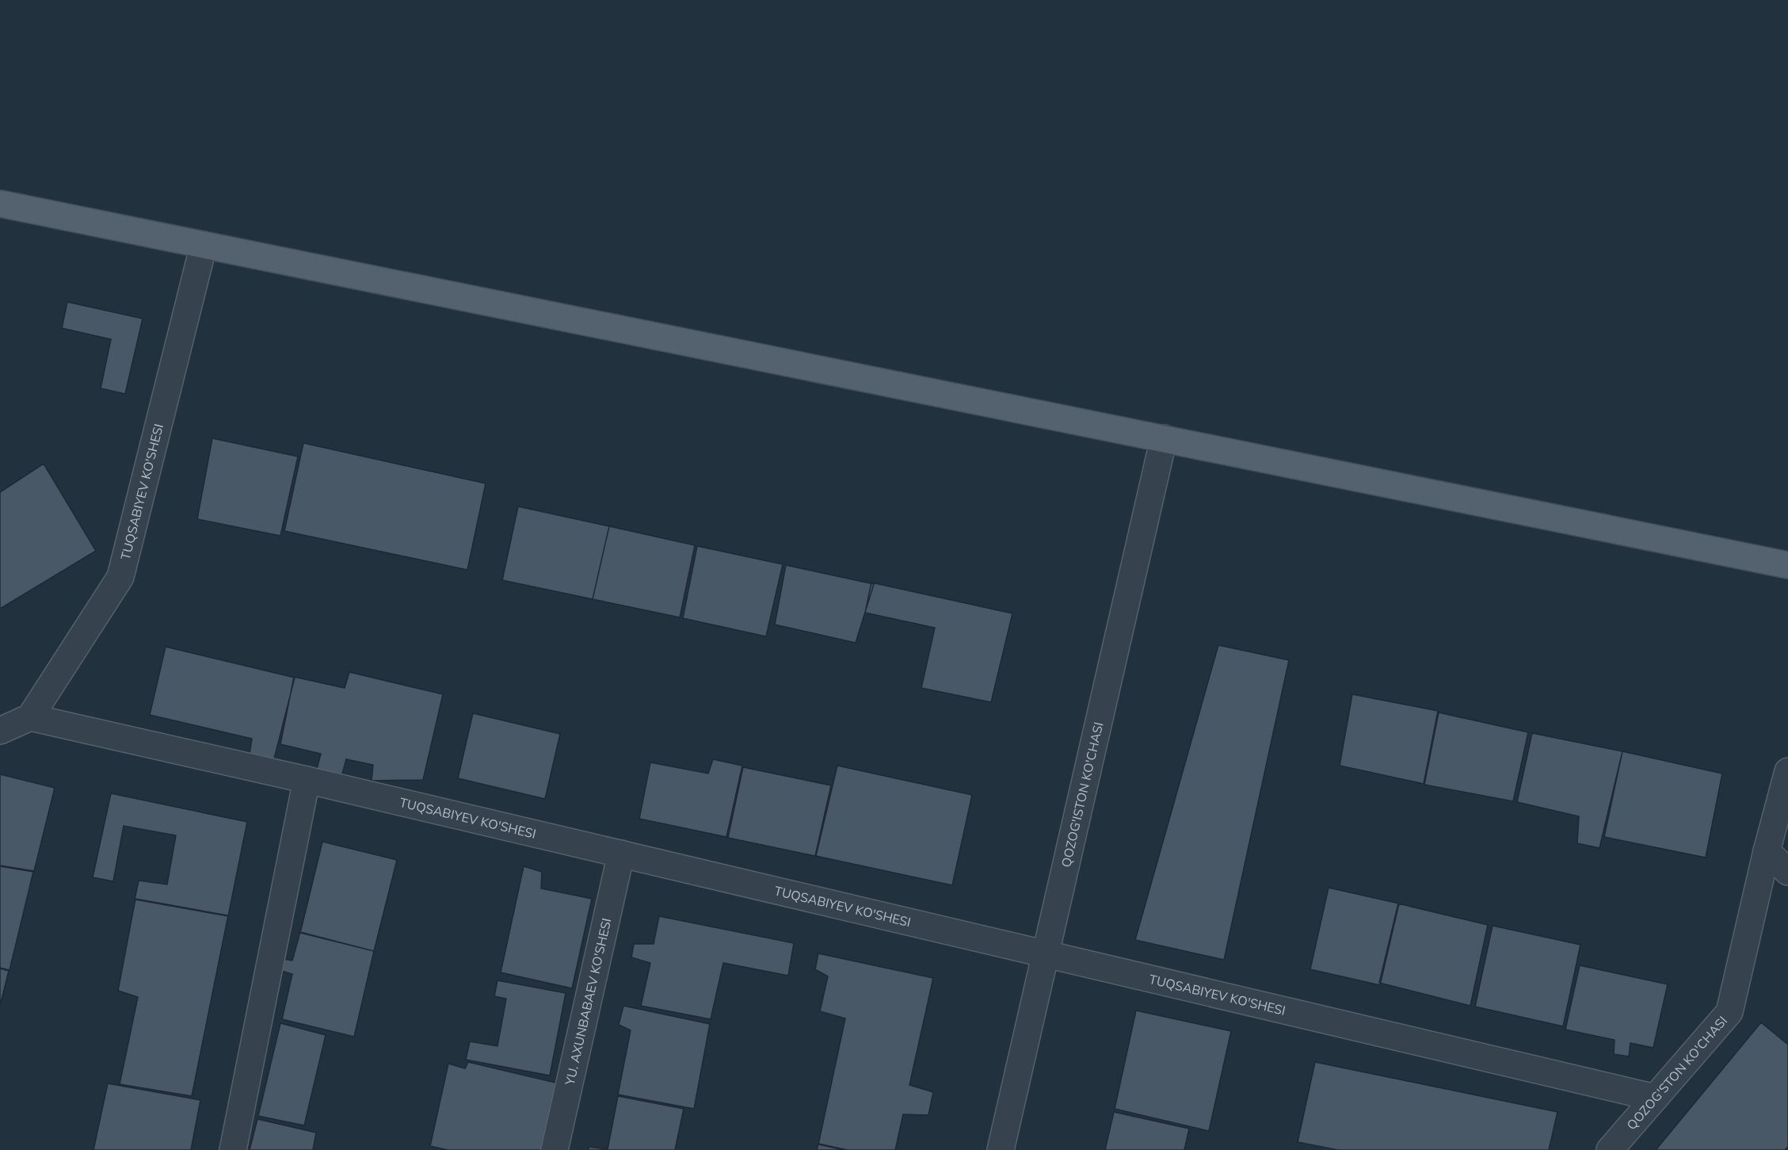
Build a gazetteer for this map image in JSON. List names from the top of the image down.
{
  "streets": {
    "street": [
      "TUQSABIYEV KO'SHESI",
      "QOZOG'ISTON KO'CHASI",
      "YU. AXUNBABAEV KO'SHESI",
      "QOZOG'STON KO'CHASI"
    ]
  },
  "crossings": [
    ["TUQSABIYEV KO'SHESI", "QOZOG'ISTON KO'CHASI"],
    ["TUQSABIYEV KO'SHESI", "YU. AXUNBABAEV KO'SHESI"],
    ["TUQSABIYEV KO'SHESI", "QOZOG'STON KO'CHASI"]
  ]
}
